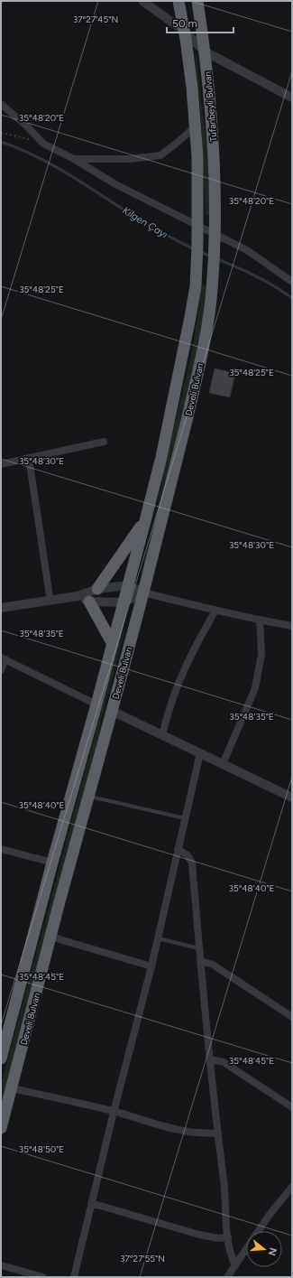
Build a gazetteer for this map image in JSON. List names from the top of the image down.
{
  "streets": {
    "highway": ["Tufanbeyli Bulvarı", "Develi Bulvarı"]
  },
  "crossings": [
    ["Tufanbeyli Bulvarı", "Develi Bulvarı"]
  ],
  "water": ["Kilgen Çayı"],
  "scale_bar": "50 m",
  "north": "right",
  "coordinates": [
    "37°27'45\"N",
    "35°48'20\"E",
    "35°48'25\"E",
    "35°48'30\"E",
    "35°48'35\"E",
    "35°48'40\"E",
    "35°48'45\"E",
    "35°48'50\"E",
    "37°27'55\"N"
  ]
}
